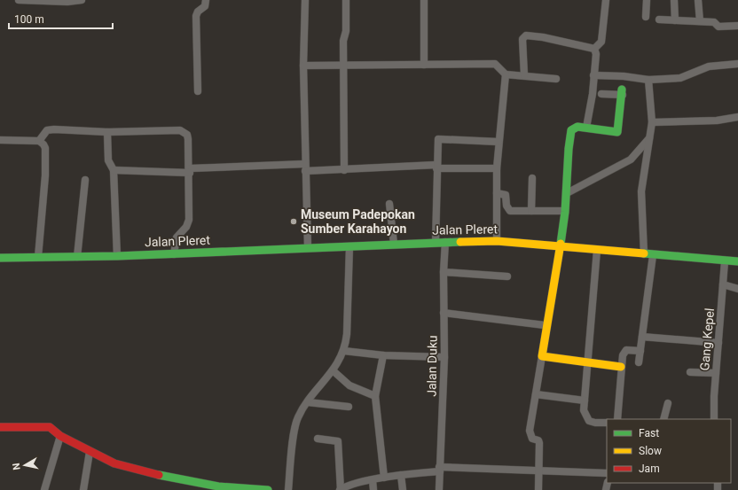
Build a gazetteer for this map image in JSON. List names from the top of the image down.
{
  "streets": {
    "main road": ["Jalan Pleret"],
    "street": ["Gang Kepel", "Jalan Duku"]
  },
  "crossings": [
    ["Jalan Pleret", "Gang Kepel"],
    ["Jalan Pleret", "Jalan Duku"]
  ],
  "places": ["Museum Padepokan Sumber Karahayon"],
  "legend": ["Fast", "Slow", "Jam"],
  "scale_bar": "100 m",
  "north": "left"
}
